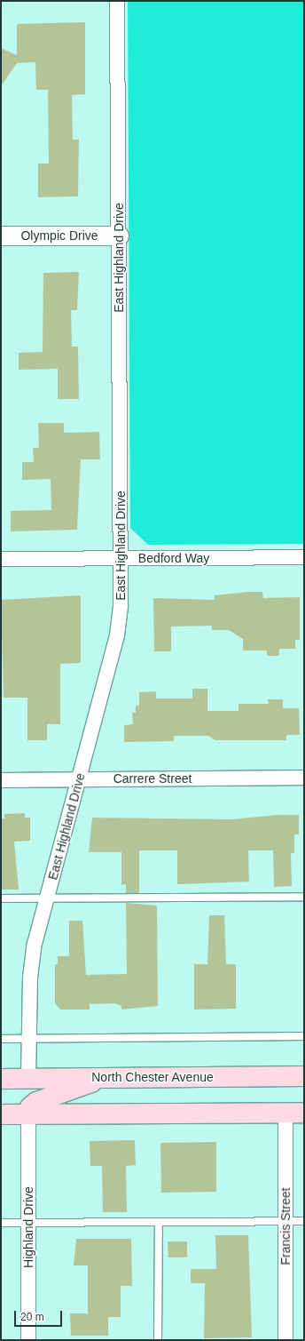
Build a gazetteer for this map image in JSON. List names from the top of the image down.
{
  "streets": {
    "main road": ["North Chester Avenue"],
    "street": [
      "Olympic Drive",
      "East Highland Drive",
      "Bedford Way",
      "Carrere Street",
      "Francis Street",
      "Highland Drive"
    ]
  },
  "crossings": [
    ["Olympic Drive", "East Highland Drive"],
    ["East Highland Drive", "Bedford Way"],
    ["East Highland Drive", "Carrere Street"],
    ["East Highland Drive", "North Chester Avenue"]
  ],
  "scale_bar": "20 m"
}
